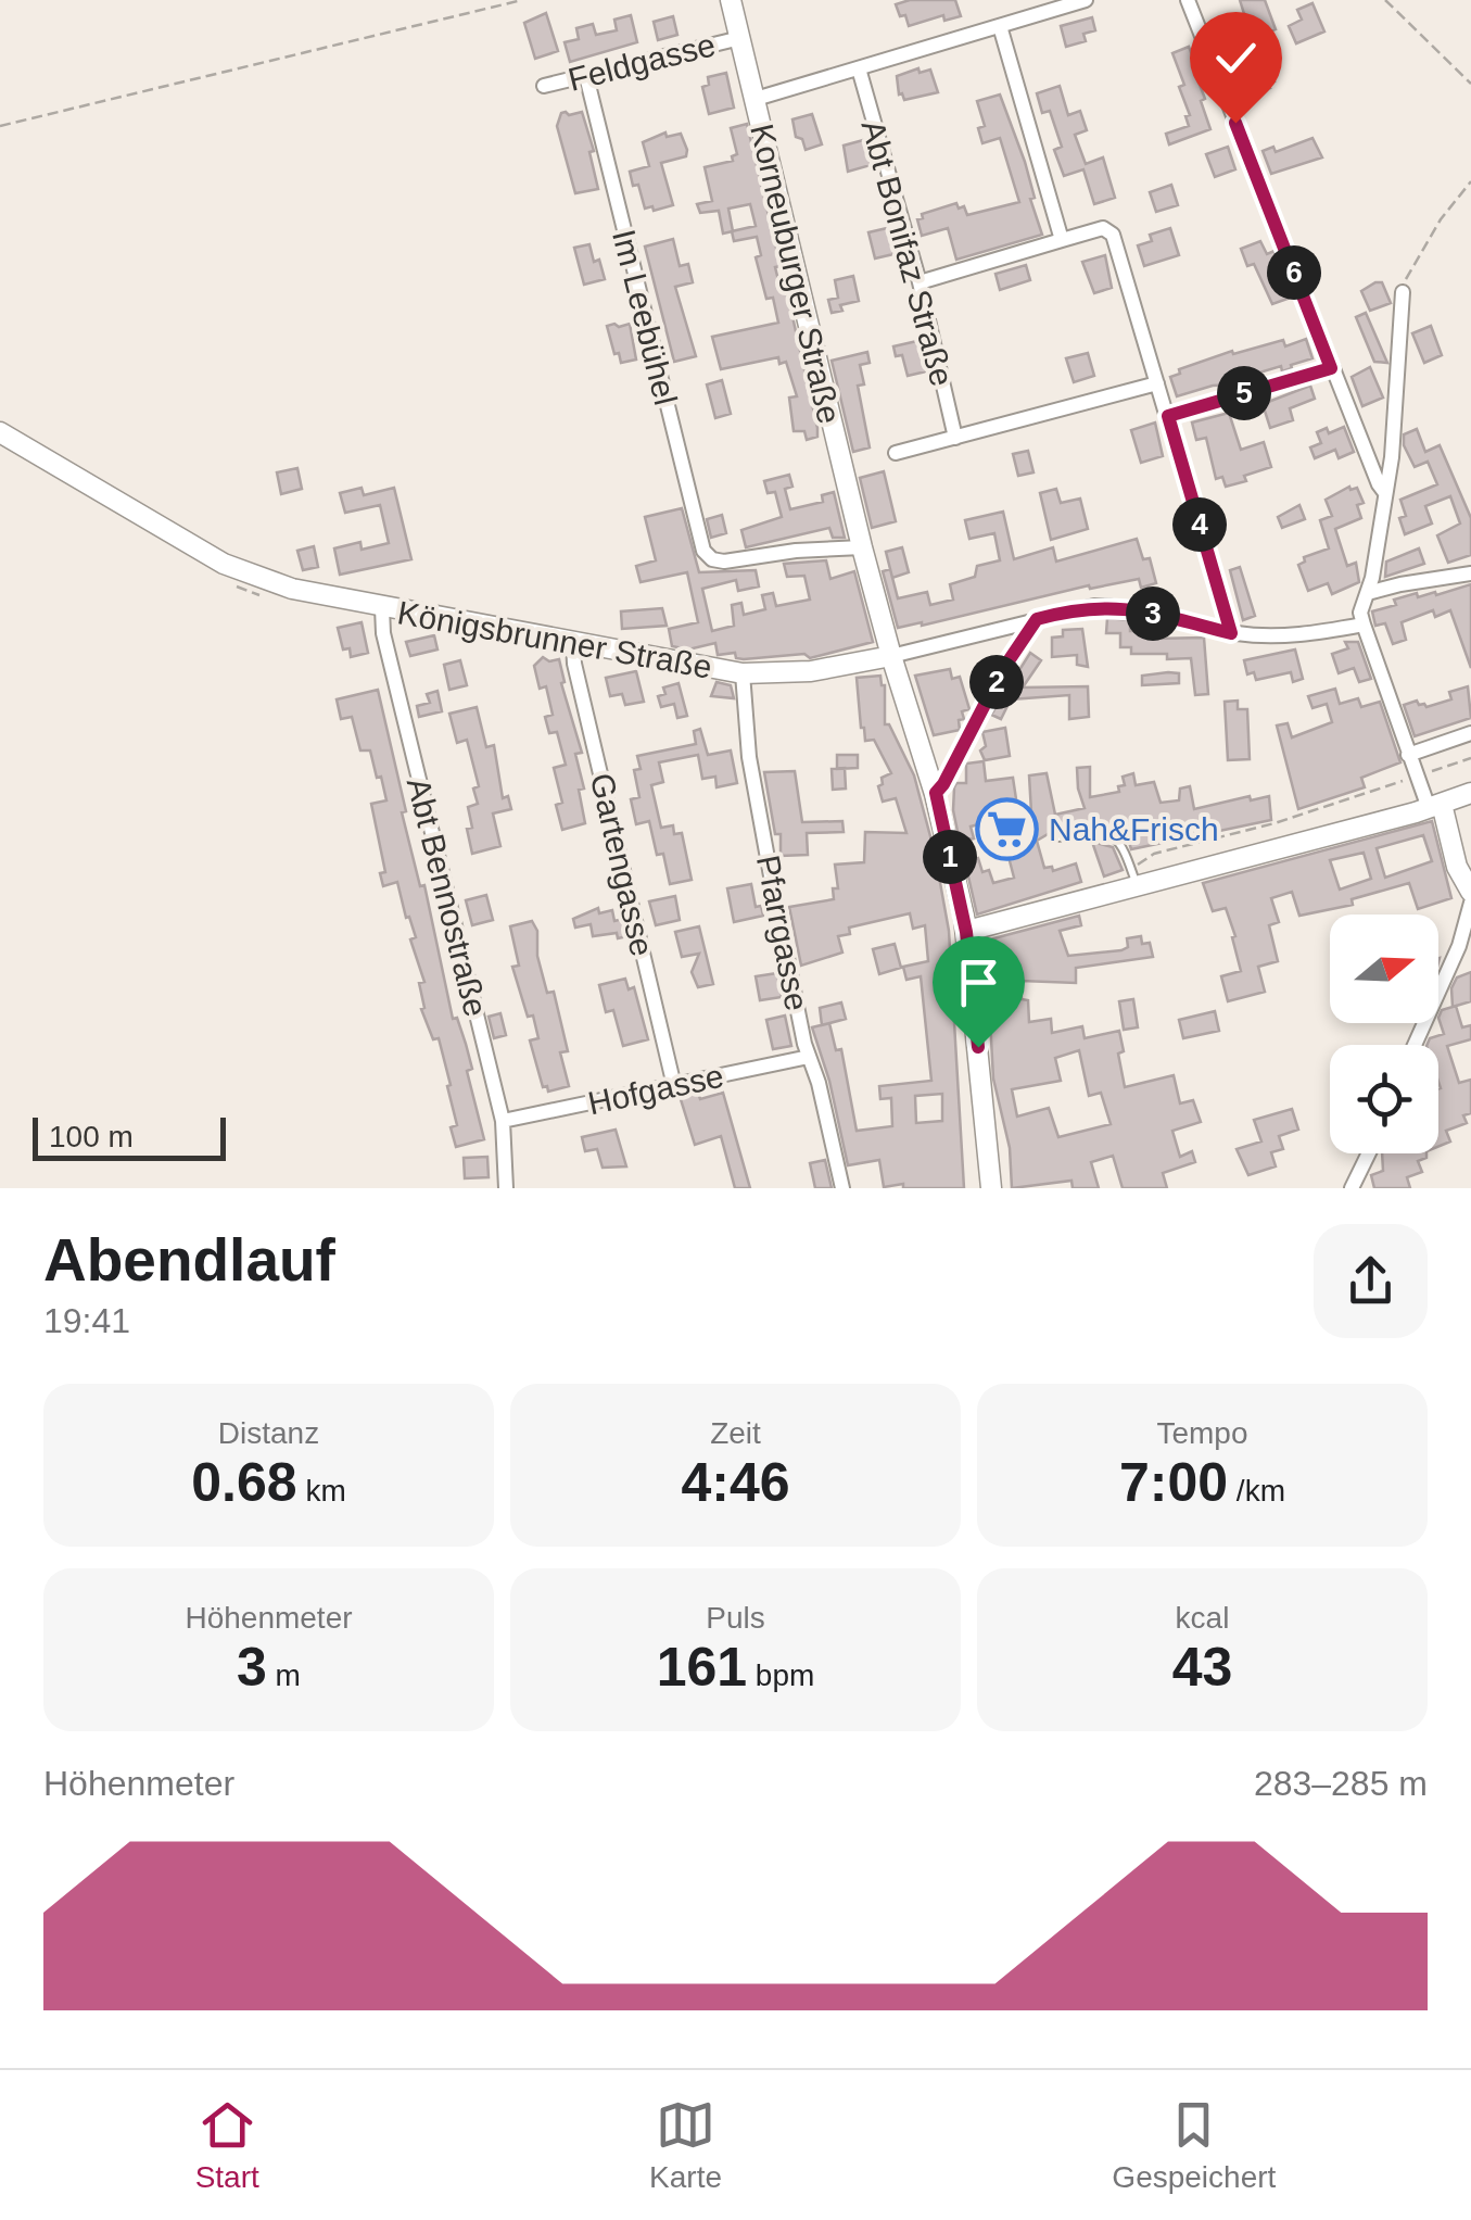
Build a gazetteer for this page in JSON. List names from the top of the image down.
{
  "streets": {
    "street": [
      "Feldgasse",
      "Abt Bonifaz Straße",
      "Korneuburger Straße",
      "Im Leebühel",
      "Königsbrunner Straße",
      "Gartengasse",
      "Abt Bennostraße",
      "Pfarrgasse",
      "Hofgasse"
    ]
  },
  "crossings": [
    ["Feldgasse", "Korneuburger Straße"],
    ["Feldgasse", "Im Leebühel"],
    ["Korneuburger Straße", "Im Leebühel"],
    ["Korneuburger Straße", "Königsbrunner Straße"],
    ["Königsbrunner Straße", "Gartengasse"],
    ["Königsbrunner Straße", "Abt Bennostraße"],
    ["Königsbrunner Straße", "Pfarrgasse"],
    ["Gartengasse", "Hofgasse"],
    ["Abt Bennostraße", "Hofgasse"],
    ["Pfarrgasse", "Hofgasse"]
  ],
  "places": {
    "supermarket": ["Nah&Frisch"]
  },
  "scale_bar": "100 m",
  "north": "right",
  "page": {
    "pins": [
      "6",
      "5",
      "4",
      "3",
      "2",
      "1"
    ],
    "scale": "100 m",
    "heading": ["Abendlauf", "19:41"],
    "stats": [
      ["Distanz", "0.68 km"],
      ["Zeit", "4:46"],
      ["Tempo", "7:00 /km"],
      ["Höhenmeter", "3 m"],
      ["Puls", "161 bpm"],
      ["kcal", "43"]
    ],
    "chart": ["Höhenmeter", "283–285 m"],
    "tabs": ["Start", "Karte", "Gespeichert"]
  }
}
